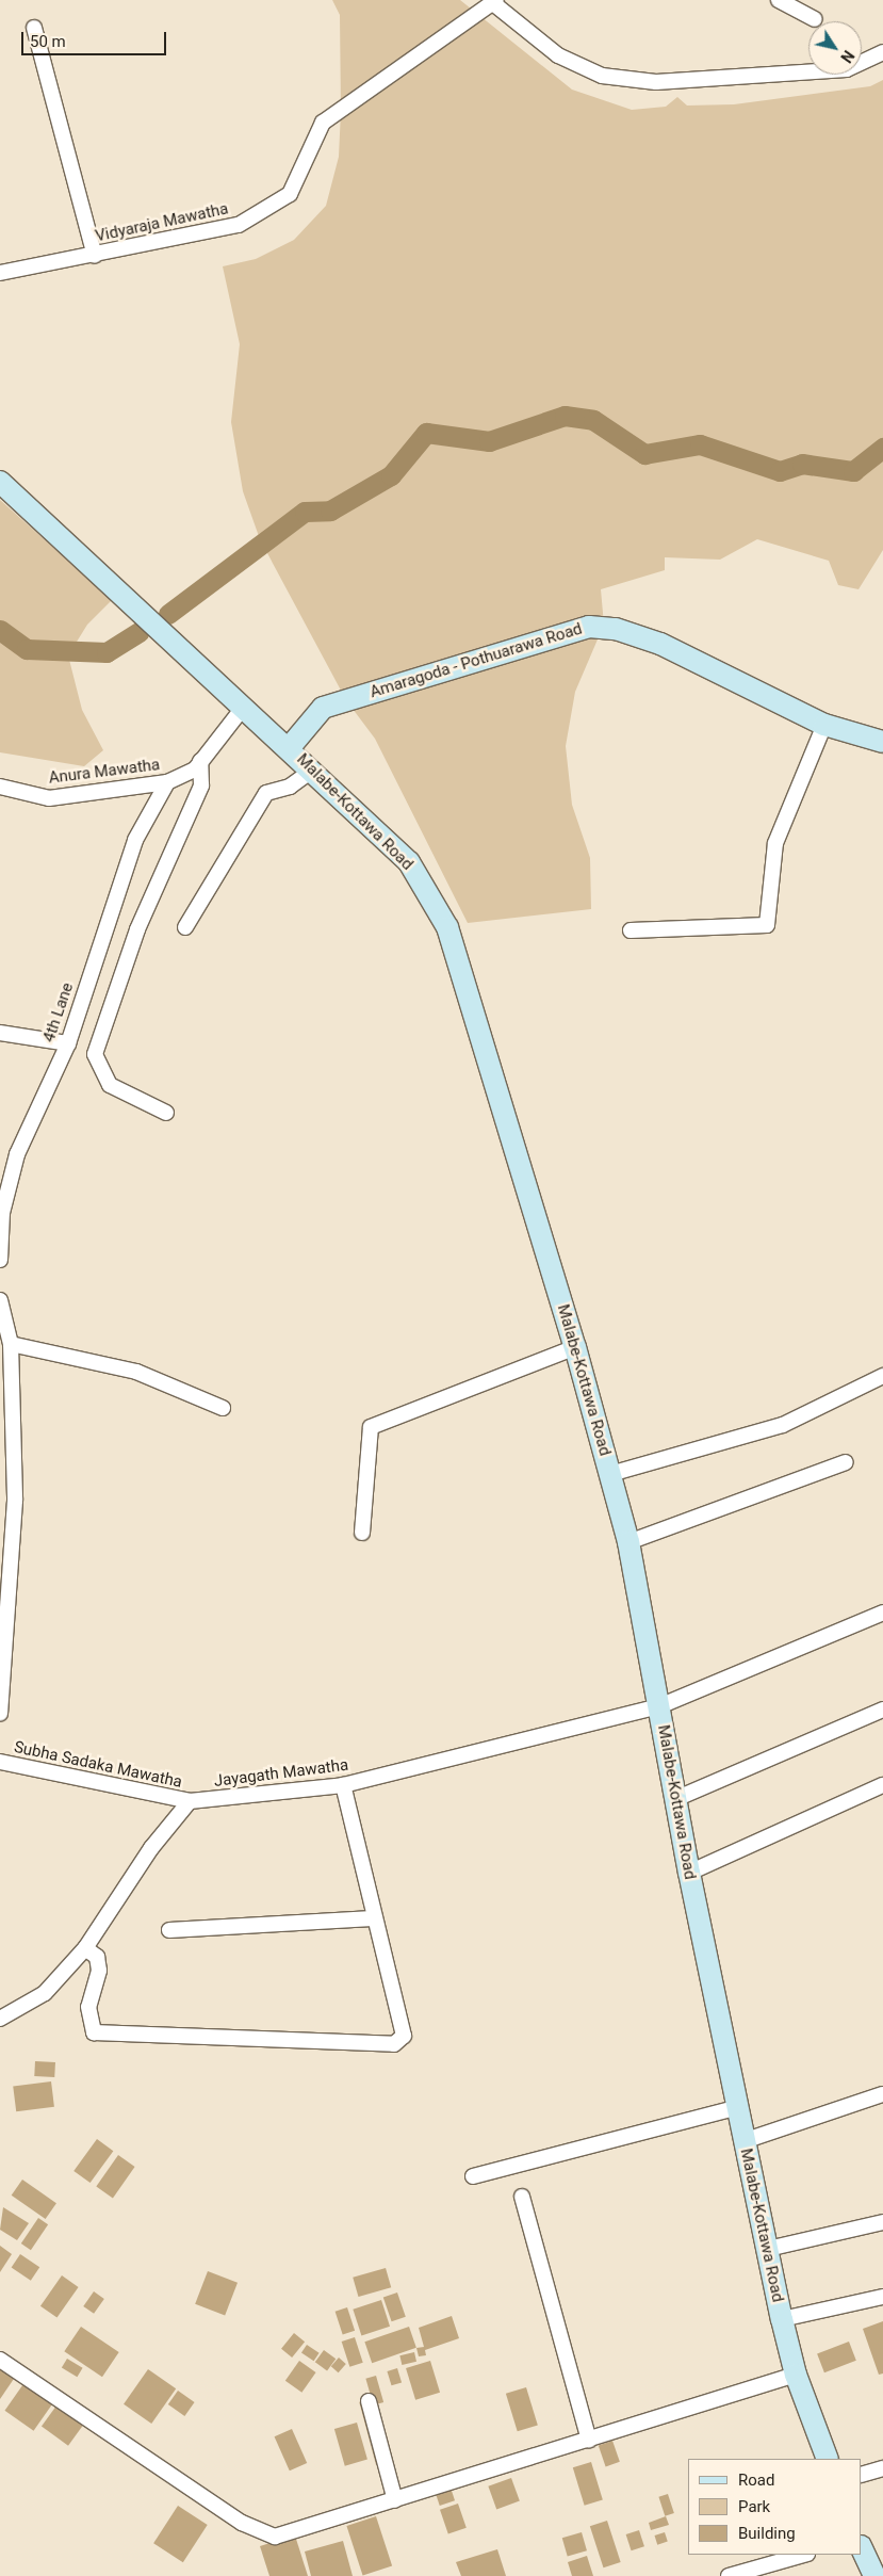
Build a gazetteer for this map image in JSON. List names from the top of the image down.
{
  "streets": {
    "main road": ["Amaragoda - Pothuarawa Road", "Malabe-Kottawa Road"],
    "street": [
      "Vidyaraja Mawatha",
      "Anura Mawatha",
      "4th Lane",
      "Subha Sadaka Mawatha",
      "Jayagath Mawatha"
    ]
  },
  "crossings": [
    ["Amaragoda - Pothuarawa Road", "Malabe-Kottawa Road"],
    ["Anura Mawatha", "Malabe-Kottawa Road"],
    ["Anura Mawatha", "4th Lane"],
    ["Malabe-Kottawa Road", "Jayagath Mawatha"],
    ["Subha Sadaka Mawatha", "Jayagath Mawatha"]
  ],
  "legend": ["Road", "Park", "Building"],
  "scale_bar": "50 m",
  "north": "bottom right"
}
